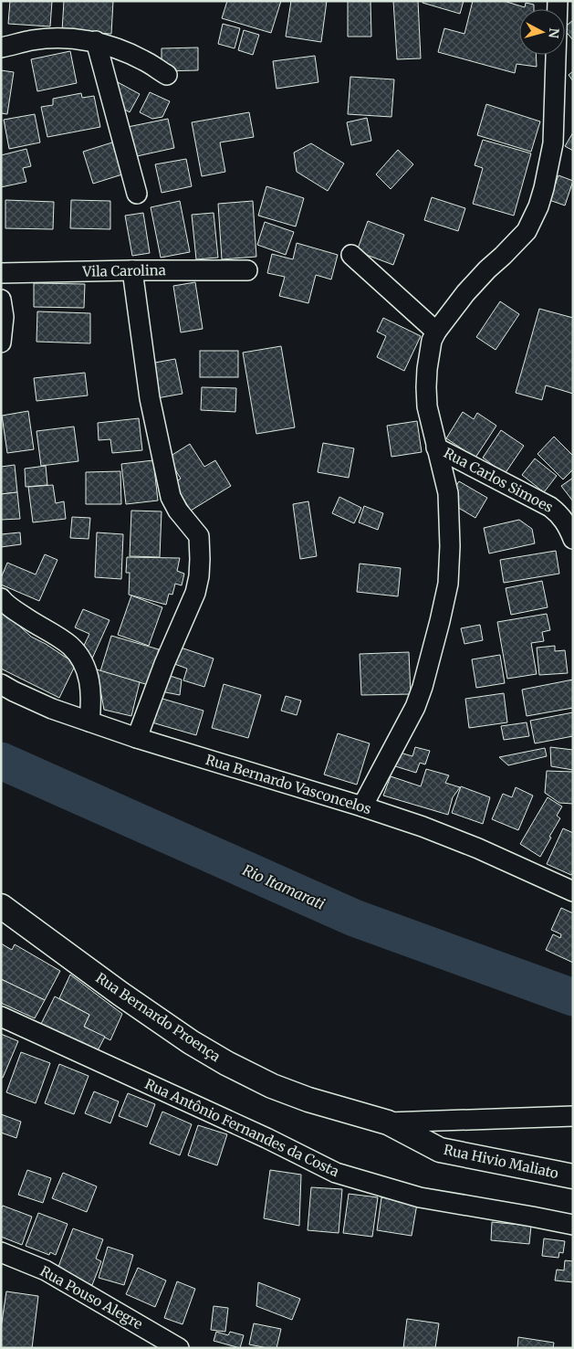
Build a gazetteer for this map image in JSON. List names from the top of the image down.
{
  "streets": {
    "street": [
      "Vila Carolina",
      "Rua Carlos Simoes",
      "Rua Bernardo Vasconcelos",
      "Rua Bernardo Proença",
      "Rua Antônio Fernandes da Costa",
      "Rua Hivio Maliato",
      "Rua Pouso Alegre"
    ]
  },
  "crossings": [
    ["Rua Bernardo Proença", "Rua Hivio Maliato"]
  ],
  "water": ["Rio Itamarati"],
  "north": "right"
}
